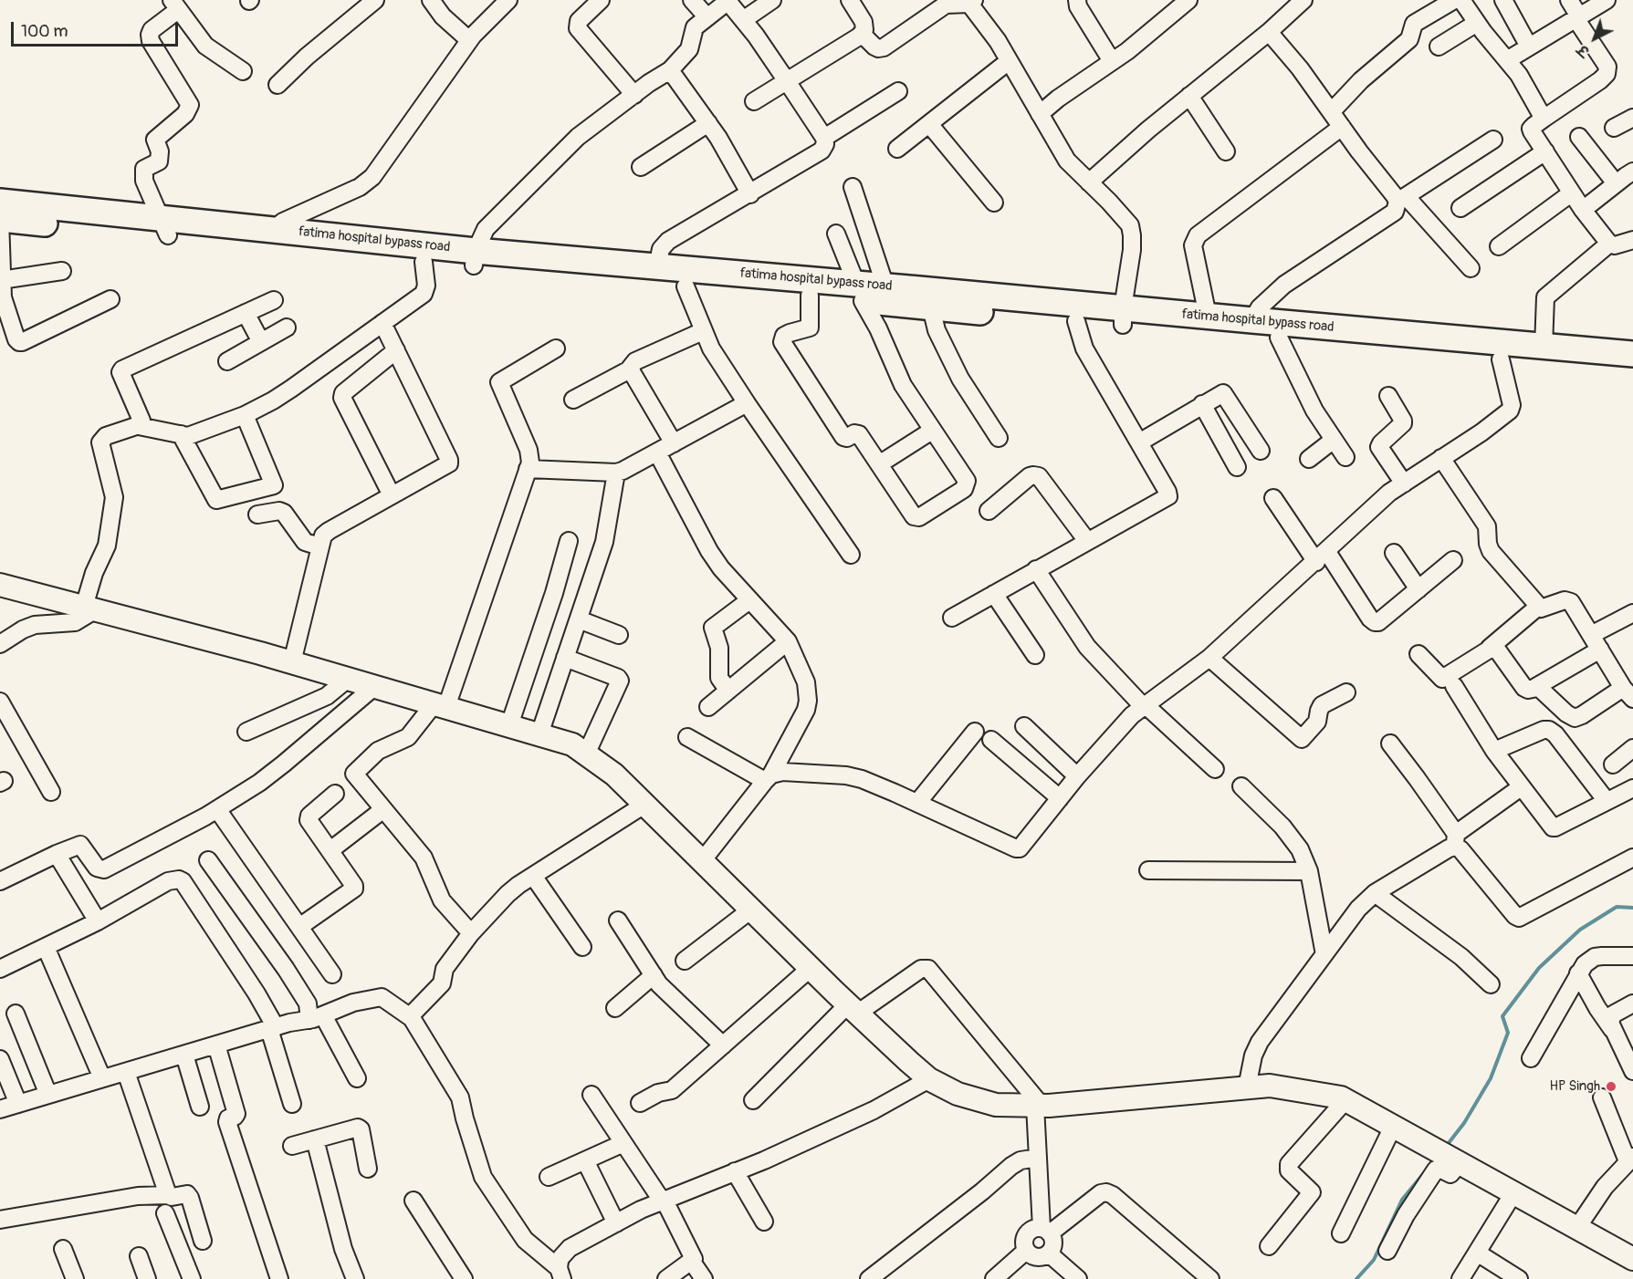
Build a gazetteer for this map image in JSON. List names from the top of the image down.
{
  "streets": {
    "highway": ["fatima hospital bypass road"]
  },
  "places": ["HP Singh"],
  "scale_bar": "100 m",
  "north": "bottom left"
}
